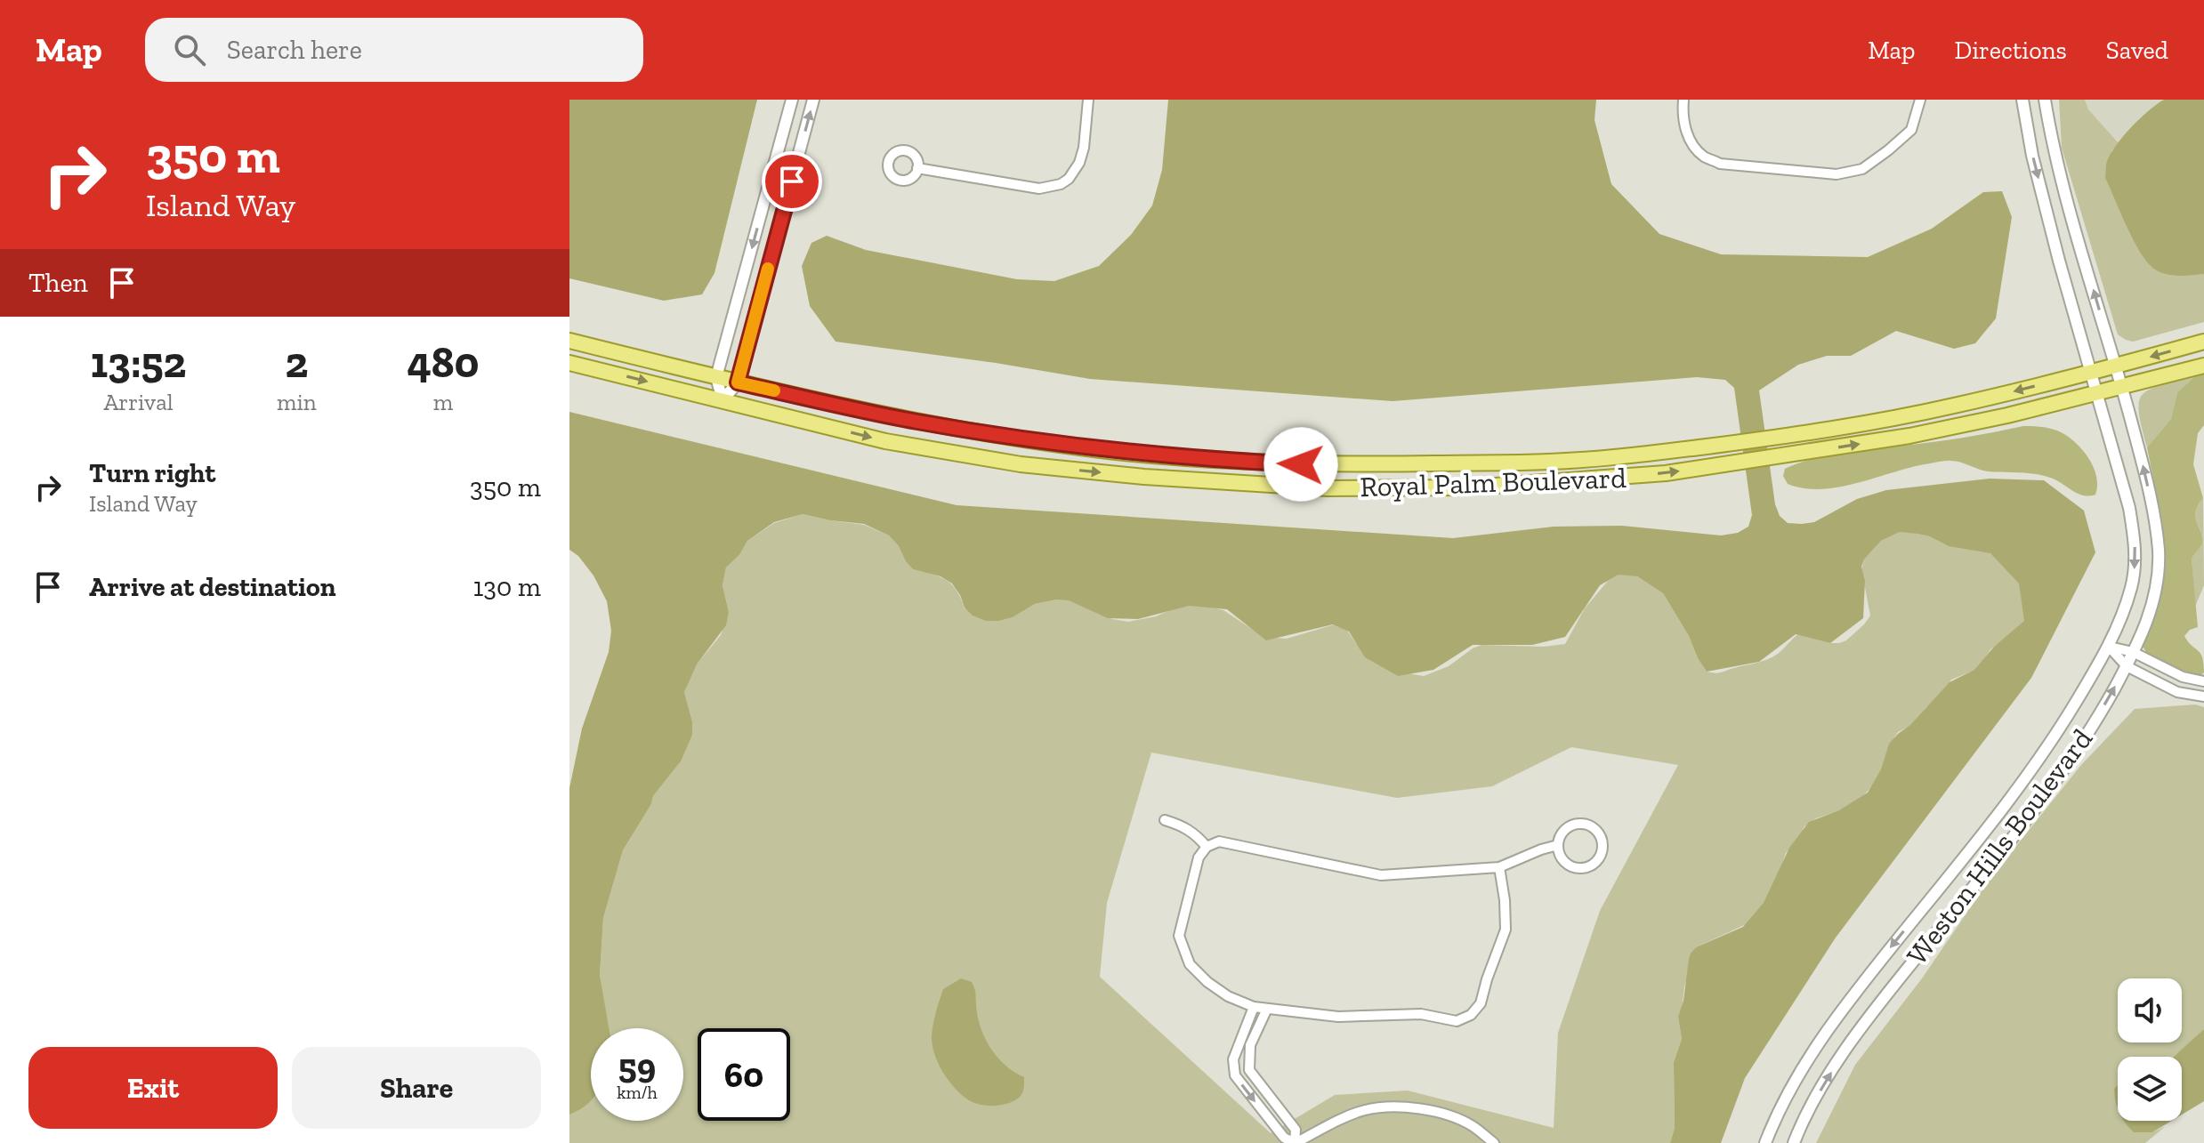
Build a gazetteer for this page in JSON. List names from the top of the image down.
{
  "streets": {
    "main road": ["Royal Palm Boulevard"],
    "street": ["Weston Hills Boulevard"]
  },
  "crossings": [
    ["Royal Palm Boulevard", "Weston Hills Boulevard"]
  ],
  "page": {
    "header": "Map",
    "search": "Search here",
    "nav": ["Map", "Directions", "Saved"],
    "turn": ["350 m", "Island Way"],
    "then": "Then",
    "eta": [
      "13:52",
      "Arrival",
      "2",
      "min",
      "480",
      "m"
    ],
    "list": [
      {
        "name": "Turn right",
        "note": "Island Way",
        "value": "350 m"
      },
      {
        "name": "Arrive at destination",
        "value": "130 m"
      }
    ],
    "speed": "59 km/h",
    "limit": "60",
    "buttons": ["Exit", "Share"]
  }
}
